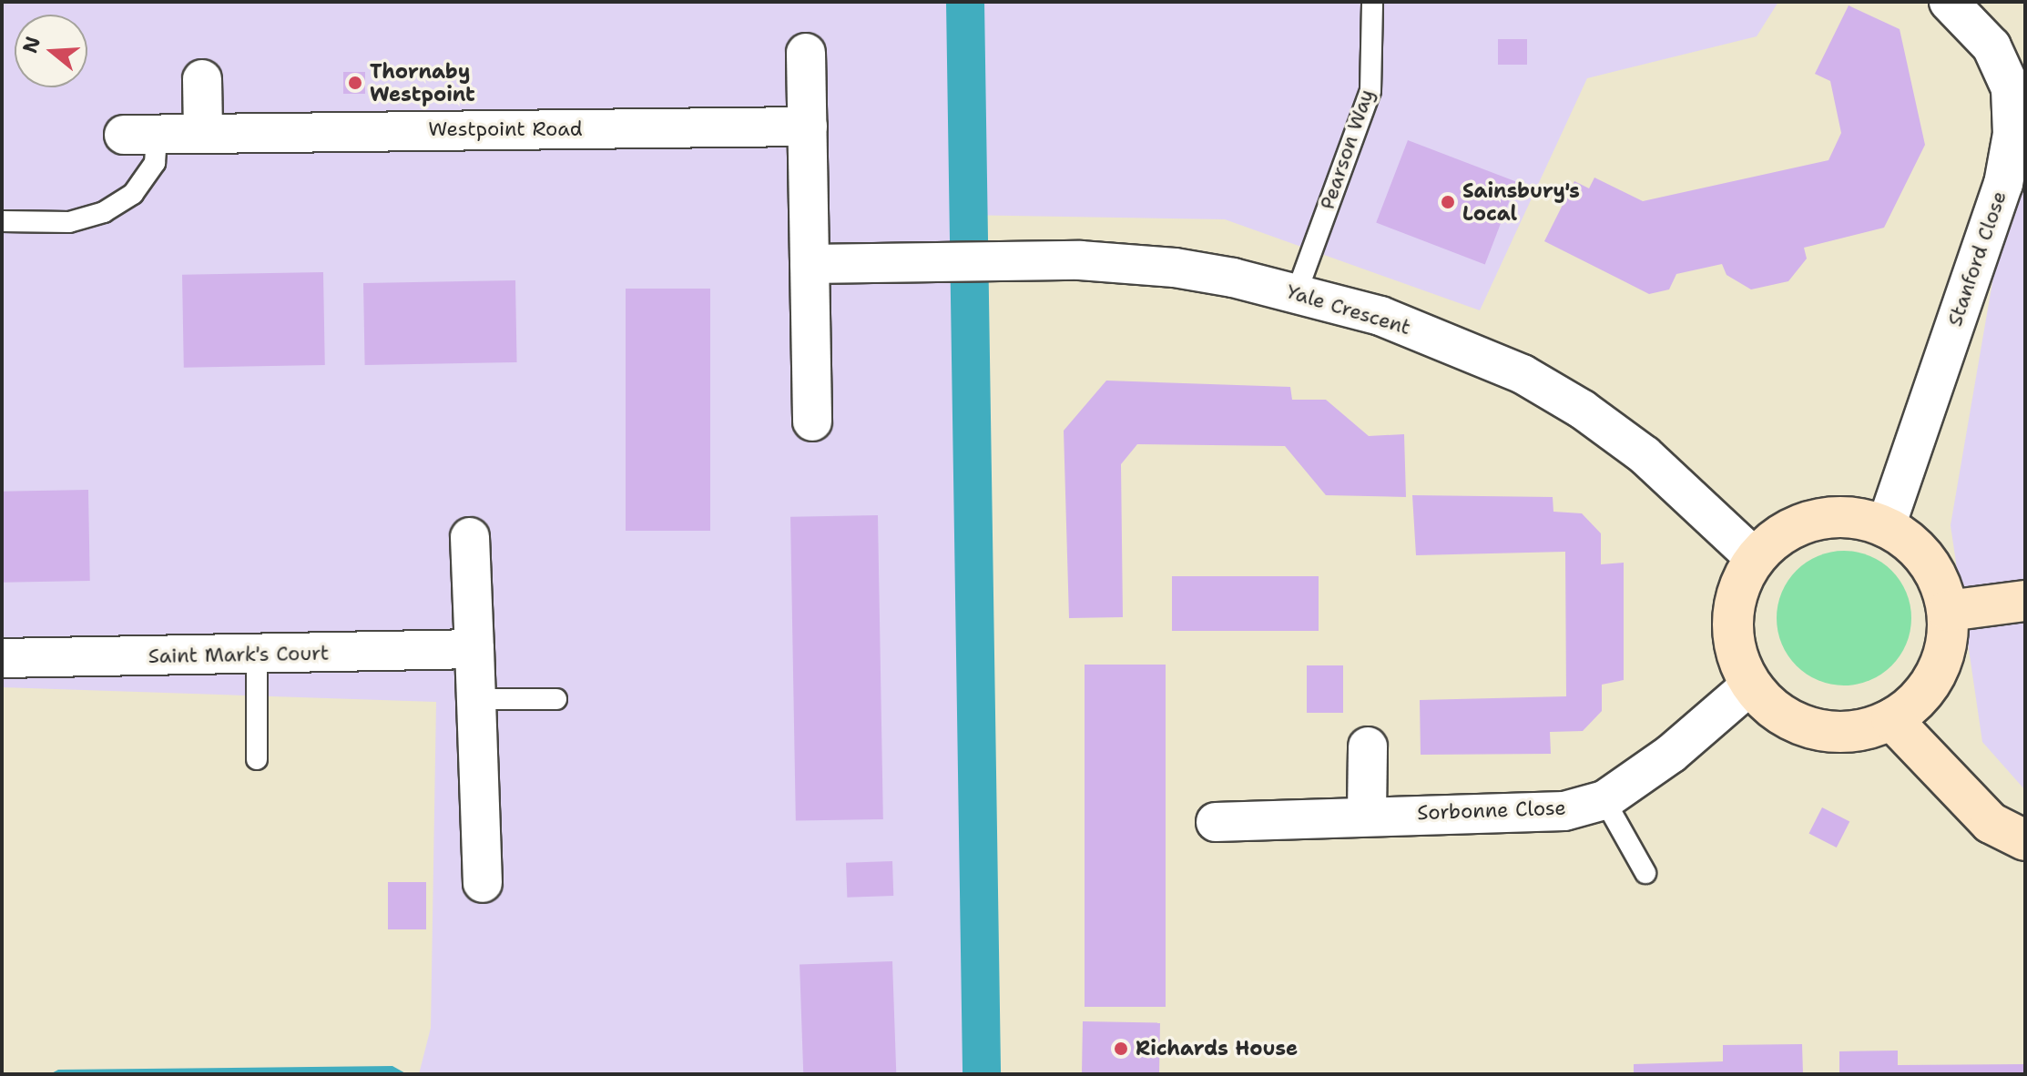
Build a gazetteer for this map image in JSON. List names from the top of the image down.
{
  "streets": {
    "street": [
      "Westpoint Road",
      "Stanford Close",
      "Yale Crescent",
      "Saint Mark's Court",
      "Sorbonne Close"
    ],
    "lane": ["Pearson Way"]
  },
  "crossings": [
    ["Pearson Way", "Yale Crescent"],
    ["Stanford Close", "Yale Crescent"],
    ["Stanford Close", "Sorbonne Close"],
    ["Yale Crescent", "Sorbonne Close"]
  ],
  "places": ["Thornaby Westpoint", "Sainsbury's Local", "Richards House"],
  "north": "left"
}
